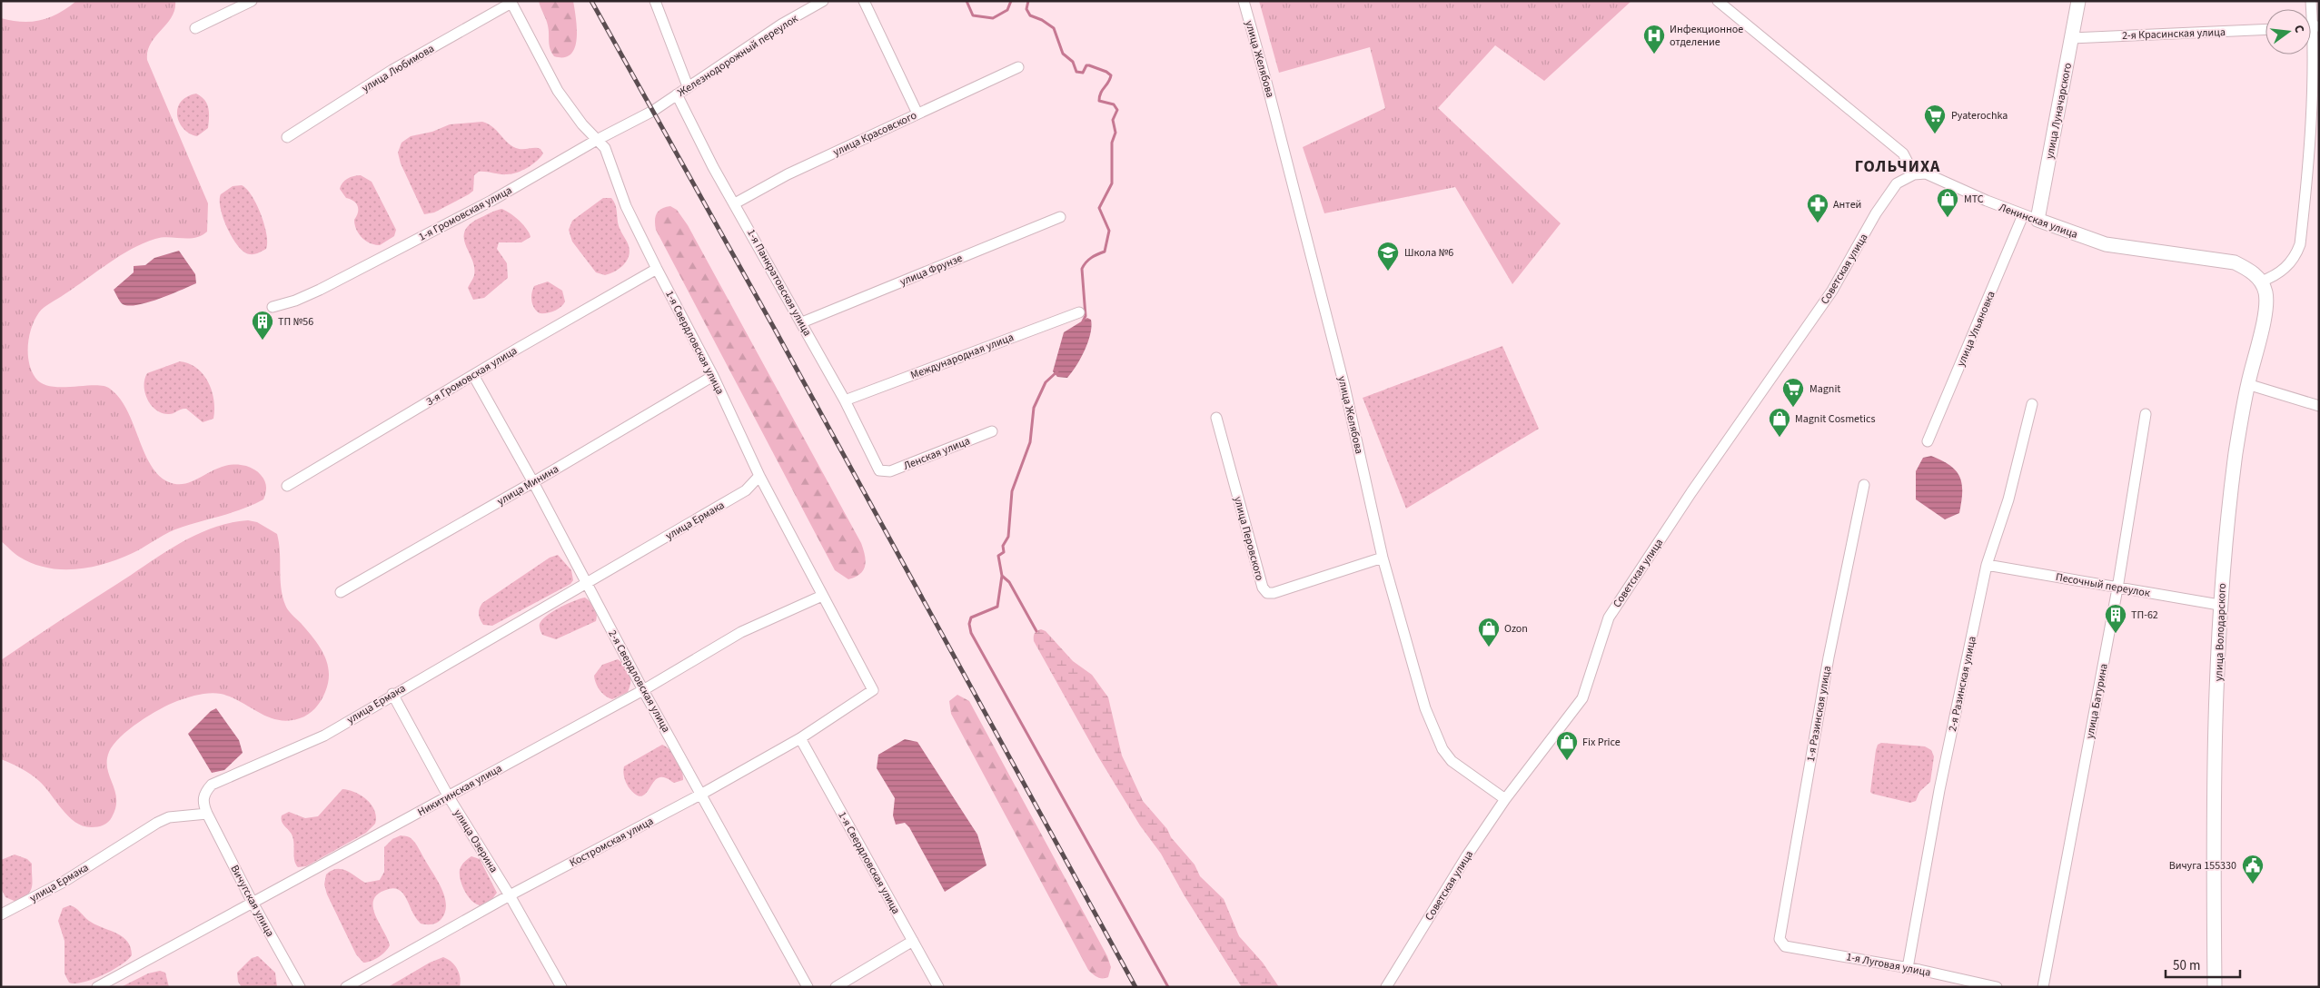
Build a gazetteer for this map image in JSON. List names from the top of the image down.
{
  "streets": {
    "main road": ["улица Луначарского", "Ленинская улица", "улица Володарского"],
    "street": [
      "2-я Красинская улица",
      "Железнодорожный переулок",
      "улица Желябова",
      "улица Любимова",
      "улица Красовского",
      "1-я Громовская улица",
      "Советская улица",
      "улица Фрунзе",
      "1-я Панкратовская улица",
      "улица Ульяновка",
      "1-я Свердловская улица",
      "Международная улица",
      "3-я Громовская улица",
      "Ленская улица",
      "улица Минина",
      "улица Ермака",
      "улица Перовского",
      "Песочный переулок",
      "2-я Свердловская улица",
      "2-я Разинская улица",
      "улица Батурина",
      "1-я Разинская улица",
      "Никитинская улица",
      "улица Озерина",
      "Костромская улица",
      "Вичугская улица",
      "1-я Луговая улица"
    ]
  },
  "crossings": [
    ["2-я Красинская улица", "улица Луначарского"],
    ["Железнодорожный переулок", "1-я Громовская улица"],
    ["Железнодорожный переулок", "1-я Панкратовская улица"],
    ["улица Желябова", "Советская улица"],
    ["улица Желябова", "улица Перовского"],
    ["улица Любимова", "1-я Свердловская улица"],
    ["улица Луначарского", "Ленинская улица"],
    ["улица Красовского", "1-я Панкратовская улица"],
    ["1-я Громовская улица", "1-я Свердловская улица"],
    ["Ленинская улица", "Советская улица"],
    ["Ленинская улица", "улица Ульяновка"],
    ["Ленинская улица", "улица Володарского"],
    ["улица Фрунзе", "1-я Панкратовская улица"],
    ["1-я Панкратовская улица", "Международная улица"],
    ["1-я Панкратовская улица", "Ленская улица"],
    ["1-я Свердловская улица", "3-я Громовская улица"],
    ["1-я Свердловская улица", "улица Минина"],
    ["1-я Свердловская улица", "улица Ермака"],
    ["1-я Свердловская улица", "Никитинская улица"],
    ["1-я Свердловская улица", "Костромская улица"],
    ["3-я Громовская улица", "2-я Свердловская улица"],
    ["улица Минина", "2-я Свердловская улица"],
    ["улица Ермака", "2-я Свердловская улица"],
    ["улица Ермака", "улица Озерина"],
    ["улица Ермака", "Вичугская улица"],
    ["Песочный переулок", "улица Володарского"],
    ["Песочный переулок", "2-я Разинская улица"],
    ["Песочный переулок", "улица Батурина"],
    ["2-я Свердловская улица", "Никитинская улица"],
    ["2-я Свердловская улица", "Костромская улица"],
    ["2-я Разинская улица", "1-я Луговая улица"],
    ["1-я Разинская улица", "1-я Луговая улица"],
    ["Никитинская улица", "улица Озерина"],
    ["Никитинская улица", "Вичугская улица"],
    ["улица Озерина", "Костромская улица"]
  ],
  "districts": ["ГОЛЬЧИХА"],
  "places": {
    "hospital": ["Инфекционное отделение"],
    "supermarket": ["Pyaterochka", "Magnit"],
    "shop": [
      "МТС",
      "Magnit Cosmetics",
      "Ozon",
      "Fix Price"
    ],
    "pharmacy": ["Антей"],
    "school or university": ["Школа №6"],
    "building": ["ТП №56", "ТП-62"],
    "public building": ["Вичуга 155330"]
  },
  "scale_bar": "50 m",
  "north": "right"
}
